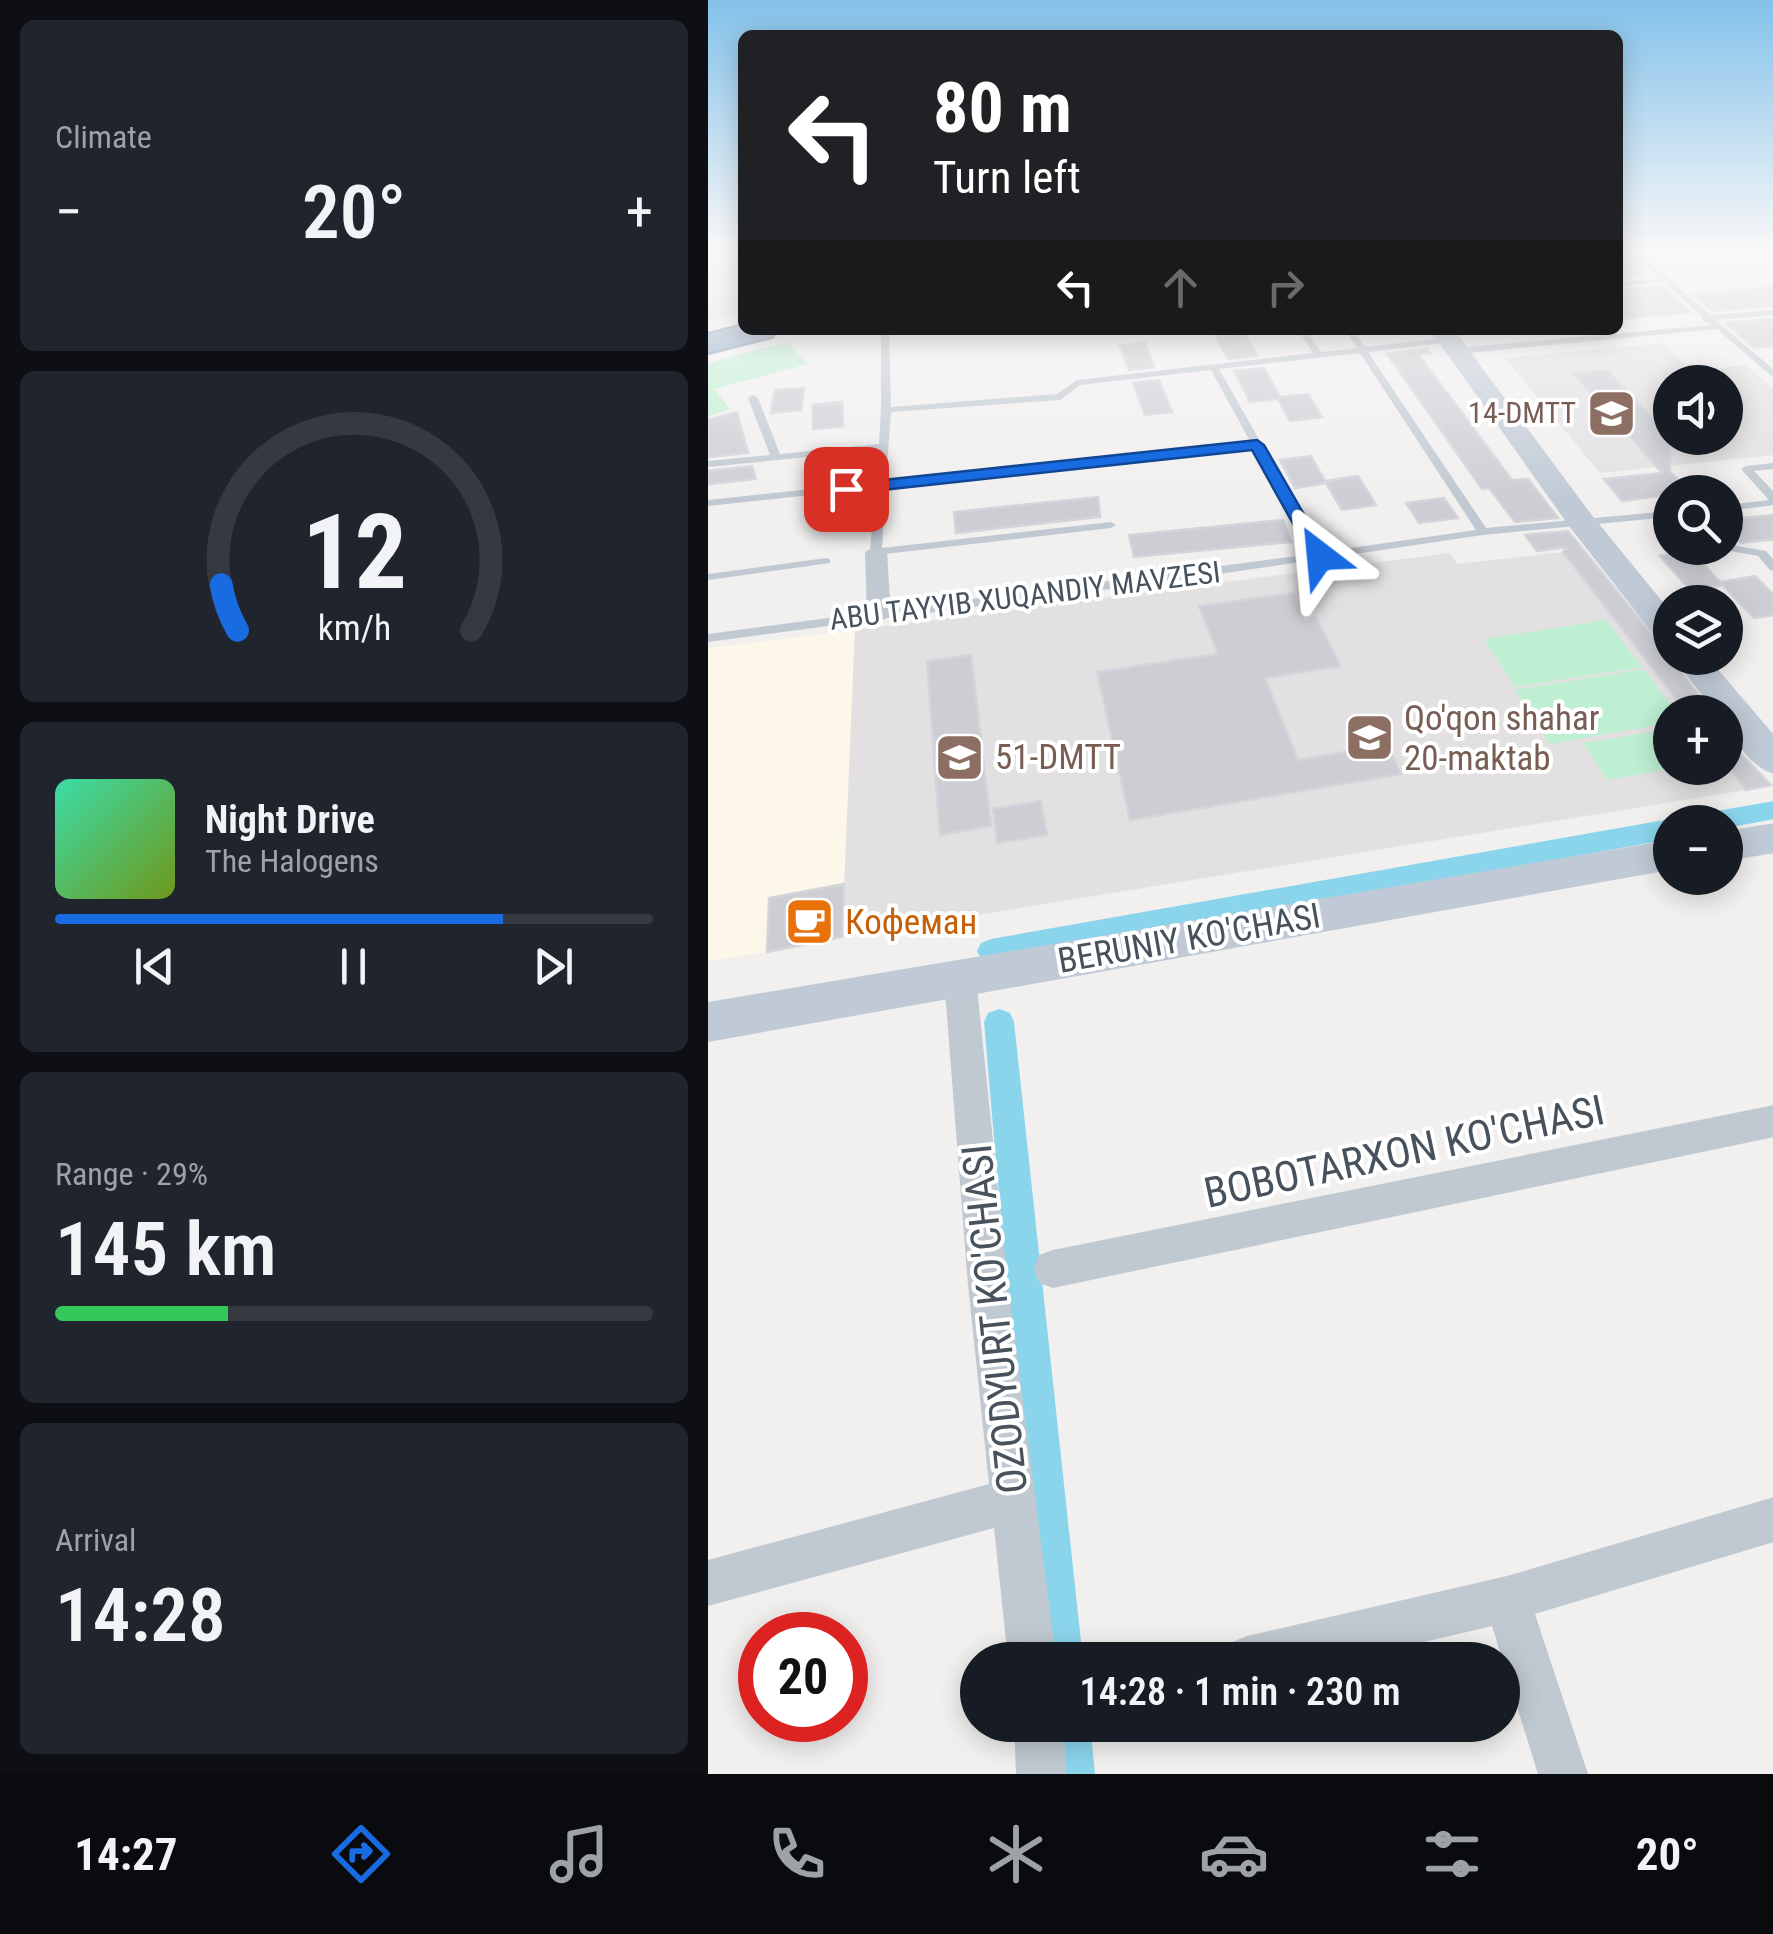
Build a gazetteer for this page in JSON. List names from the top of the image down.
{
  "streets": {
    "street": ["BERUNIY KO'CHASI", "BOBOTARXON KO'CHASI", "OZODYURT KO'CHASI"],
    "lane": ["ABU TAYYIB XUQANDIY MAVZESI"]
  },
  "crossings": [
    ["BERUNIY KO'CHASI", "OZODYURT KO'CHASI"]
  ],
  "places": {
    "school or university": ["14-DMTT", "Qo'qon shahar 20-maktab", "51-DMTT"],
    "cafe": ["Кофеман"]
  },
  "page": {
    "tile": [
      "Climate",
      ["Range · 29%", "145 km"],
      ["Arrival", "14:28"]
    ],
    "turn": ["80 m", "Turn left"],
    "heat": ["−", "20°", "+"],
    "map_buttons": ["+", "−"],
    "song": ["Night Drive", "The Halogens"],
    "limit": "20",
    "trip": "14:28 · 1 min · 230 m",
    "tabs": ["14:27", "20°"],
    "gauge": ["12", "km/h"]
  }
}
